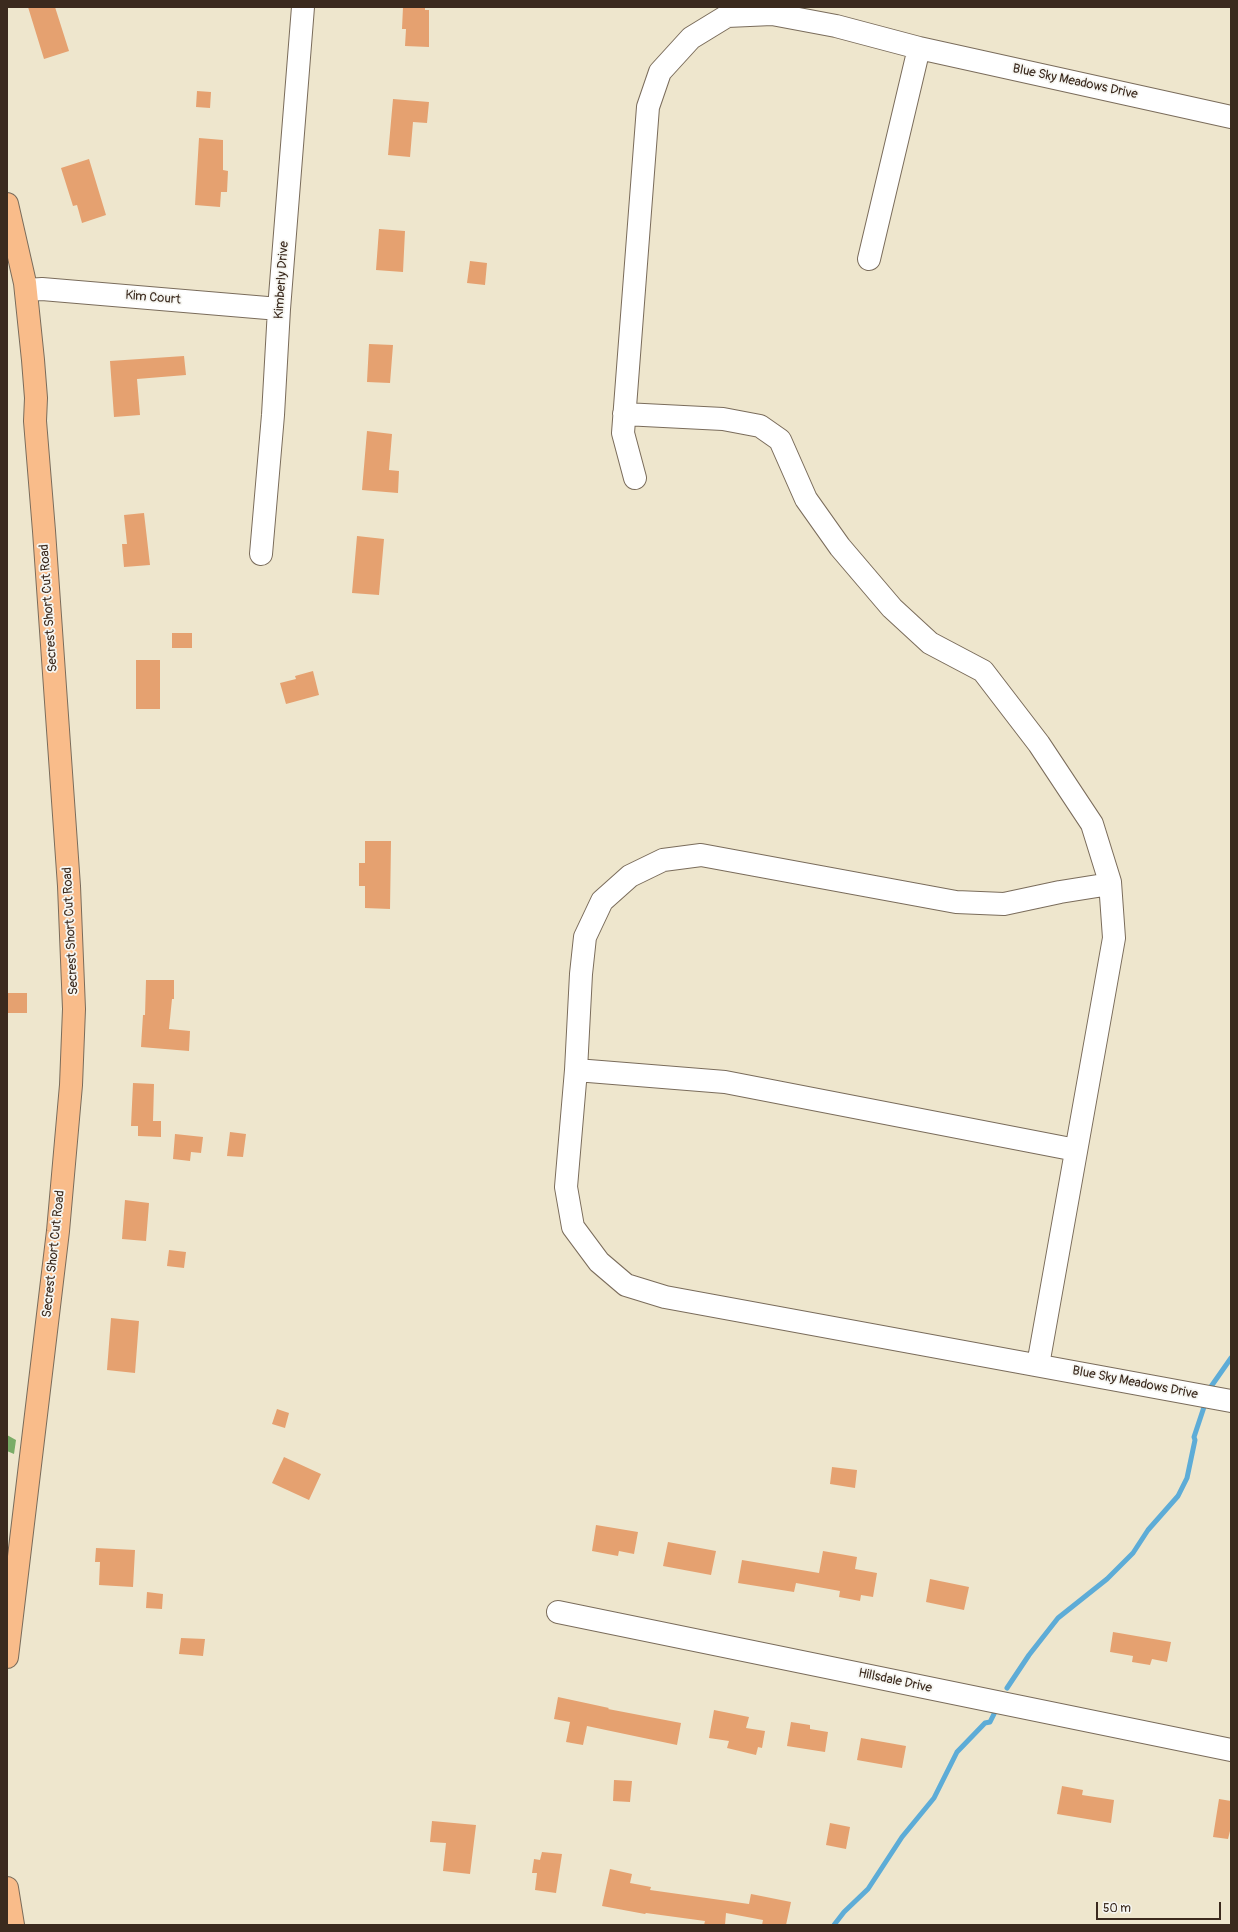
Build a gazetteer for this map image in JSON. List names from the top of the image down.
{
  "streets": {
    "main road": ["Secrest Short Cut Road"],
    "street": [
      "Blue Sky Meadows Drive",
      "Kimberly Drive",
      "Kim Court",
      "Hillsdale Drive"
    ]
  },
  "crossings": [
    ["Kimberly Drive", "Kim Court"],
    ["Kim Court", "Secrest Short Cut Road"]
  ],
  "scale_bar": "50 m"
}
